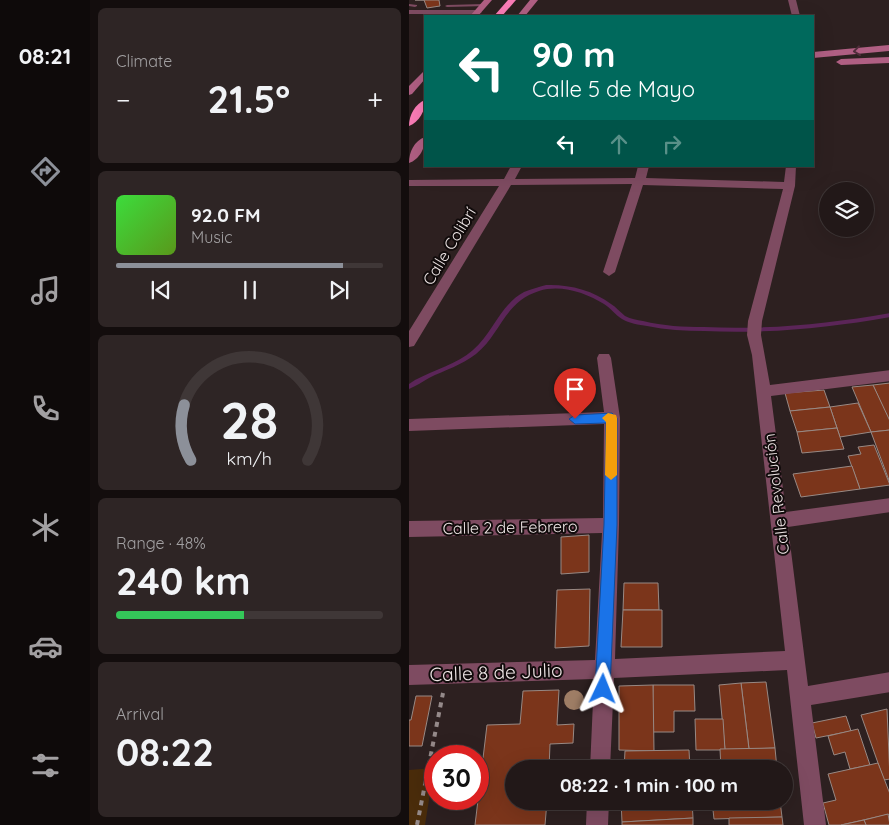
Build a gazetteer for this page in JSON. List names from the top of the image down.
{
  "streets": {
    "street": [
      "Calle Colibrí",
      "Calle Revolución",
      "Calle 2 de Febrero",
      "Calle 8 de Julio"
    ]
  },
  "crossings": [
    ["Calle Revolución", "Calle 8 de Julio"]
  ],
  "page": {
    "tabs": "08:21",
    "tile": [
      "Climate",
      ["Range · 48%", "240 km"],
      ["Arrival", "08:22"]
    ],
    "turn": ["90 m", "Calle 5 de Mayo"],
    "heat": ["−", "21.5°", "+"],
    "song": ["92.0 FM", "Music"],
    "limit": "30",
    "trip": "08:22 · 1 min · 100 m",
    "gauge": ["28", "km/h"]
  }
}
